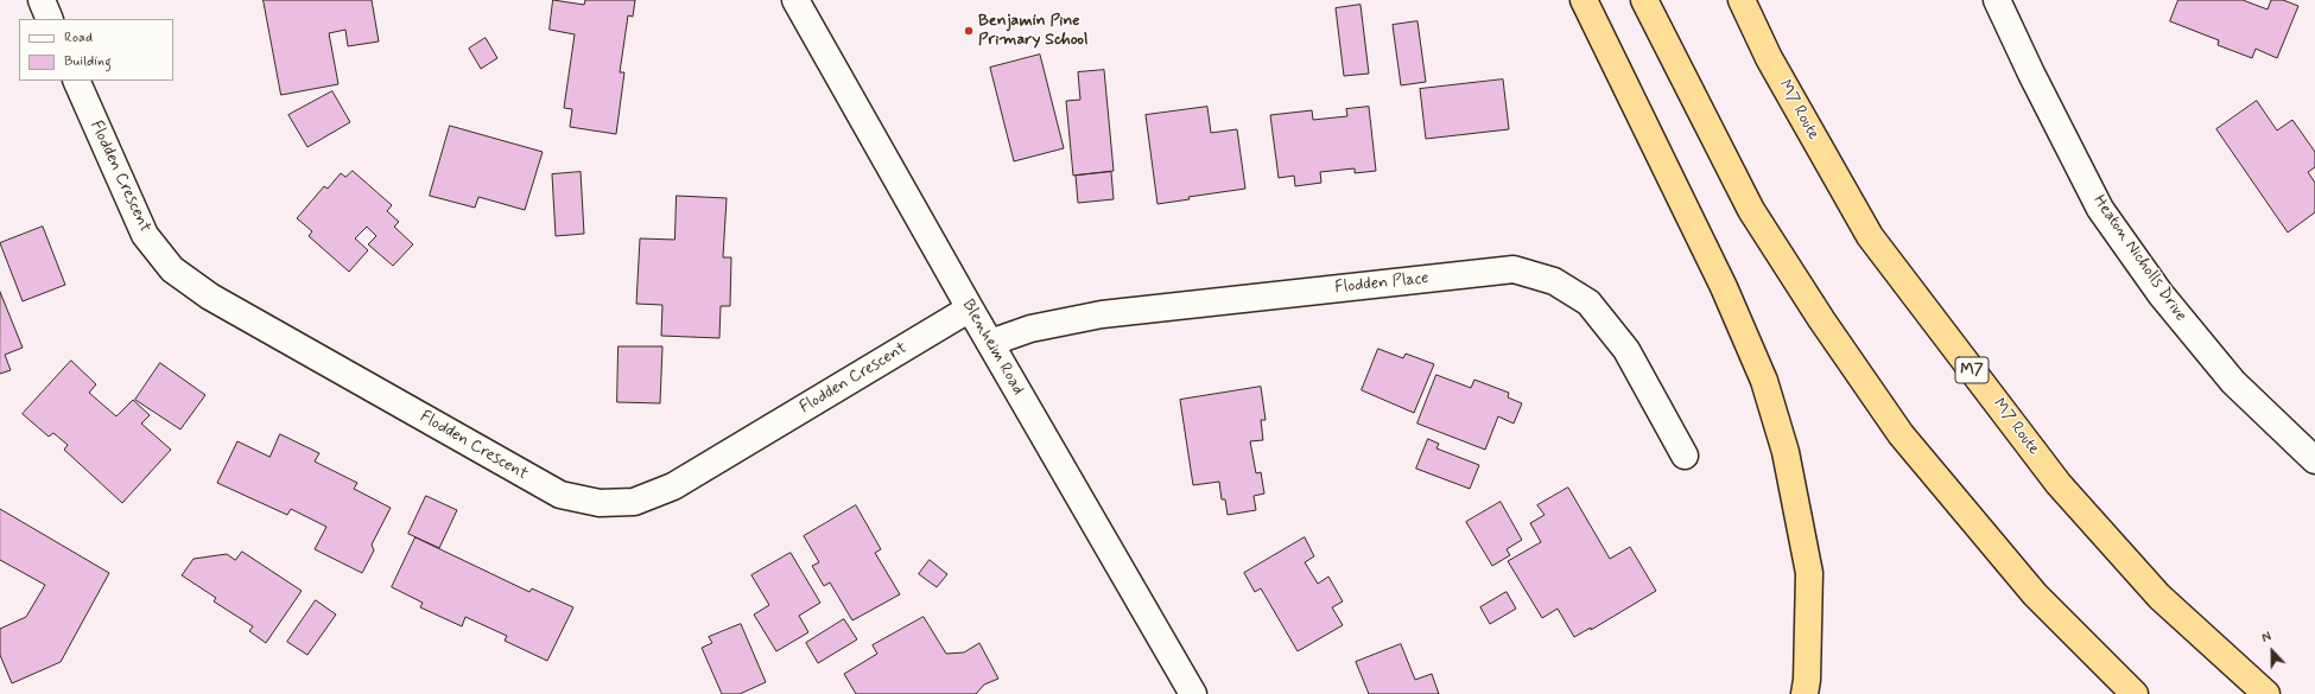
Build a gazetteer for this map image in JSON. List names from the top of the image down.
{
  "streets": {
    "highway": ["M7 Route", "M7"],
    "street": [
      "Flodden Crescent",
      "Heaton Nicholls Drive",
      "Flodden Place",
      "Blenheim Road"
    ]
  },
  "crossings": [
    ["Flodden Crescent", "Blenheim Road"],
    ["Flodden Place", "Blenheim Road"]
  ],
  "places": ["Benjamin Pine Primary School"],
  "legend": ["Road", "Building"],
  "north": "top"
}
